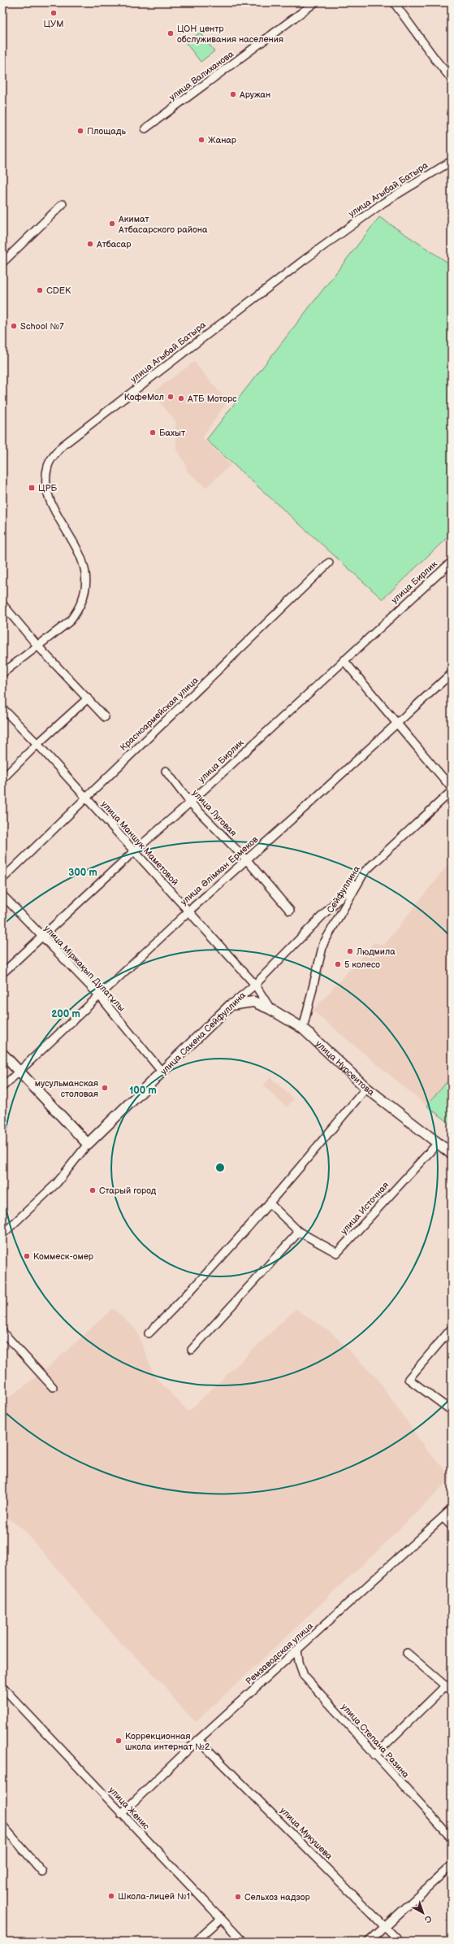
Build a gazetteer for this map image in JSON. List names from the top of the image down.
{
  "streets": {
    "main road": ["улица Сакена Сейфуллина", "улица Нурсеитова"],
    "street": [
      "улица Валиханова",
      "улица Агыбай Батыра",
      "улица Бирлик",
      "Красноармейская улица",
      "улица Луговая",
      "улица Маншук Маметовой",
      "улица Әлімхан Ермеков",
      "Сейфуллина",
      "улица Міржақып Дулатұлы",
      "улица Источная",
      "Ремзаводская улица",
      "улица Степана Разина",
      "улица Женис",
      "улица Мукушева"
    ]
  },
  "crossings": [
    ["улица Бирлик", "улица Луговая"],
    ["улица Бирлик", "улица Маншук Маметовой"],
    ["улица Бирлик", "улица Міржақып Дулатұлы"],
    ["Красноармейская улица", "улица Маншук Маметовой"],
    ["улица Луговая", "улица Әлімхан Ермеков"],
    ["улица Маншук Маметовой", "улица Әлімхан Ермеков"],
    ["улица Маншук Маметовой", "улица Сакена Сейфуллина"],
    ["улица Маншук Маметовой", "улица Нурсеитова"],
    ["улица Әлімхан Ермеков", "улица Міржақып Дулатұлы"],
    ["Сейфуллина", "улица Сакена Сейфуллина"],
    ["Сейфуллина", "улица Нурсеитова"],
    ["улица Міржақып Дулатұлы", "улица Сакена Сейфуллина"],
    ["улица Сакена Сейфуллина", "улица Нурсеитова"],
    ["улица Нурсеитова", "улица Источная"],
    ["Ремзаводская улица", "улица Степана Разина"],
    ["Ремзаводская улица", "улица Женис"],
    ["Ремзаводская улица", "улица Мукушева"]
  ],
  "places": {
    "other": [
      "ЦУМ",
      "ЦОН центр обслуживания населения",
      "Аружан",
      "Площадь",
      "Жанар",
      "Акимат Атбасарского района",
      "Атбасар",
      "CDEK",
      "School №7",
      "КофеМол",
      "АТБ Моторс",
      "Бахыт",
      "Людмила",
      "5 колесо",
      "мусульманская столовая",
      "Старый город",
      "Коммеск-омер",
      "Коррекционная школа интернат №2",
      "Школа-лицей №1",
      "Сельхоз надзор"
    ],
    "transit": ["ЦРБ"]
  },
  "north": "bottom right",
  "rings": ["300 m", "200 m", "100 m"]
}
